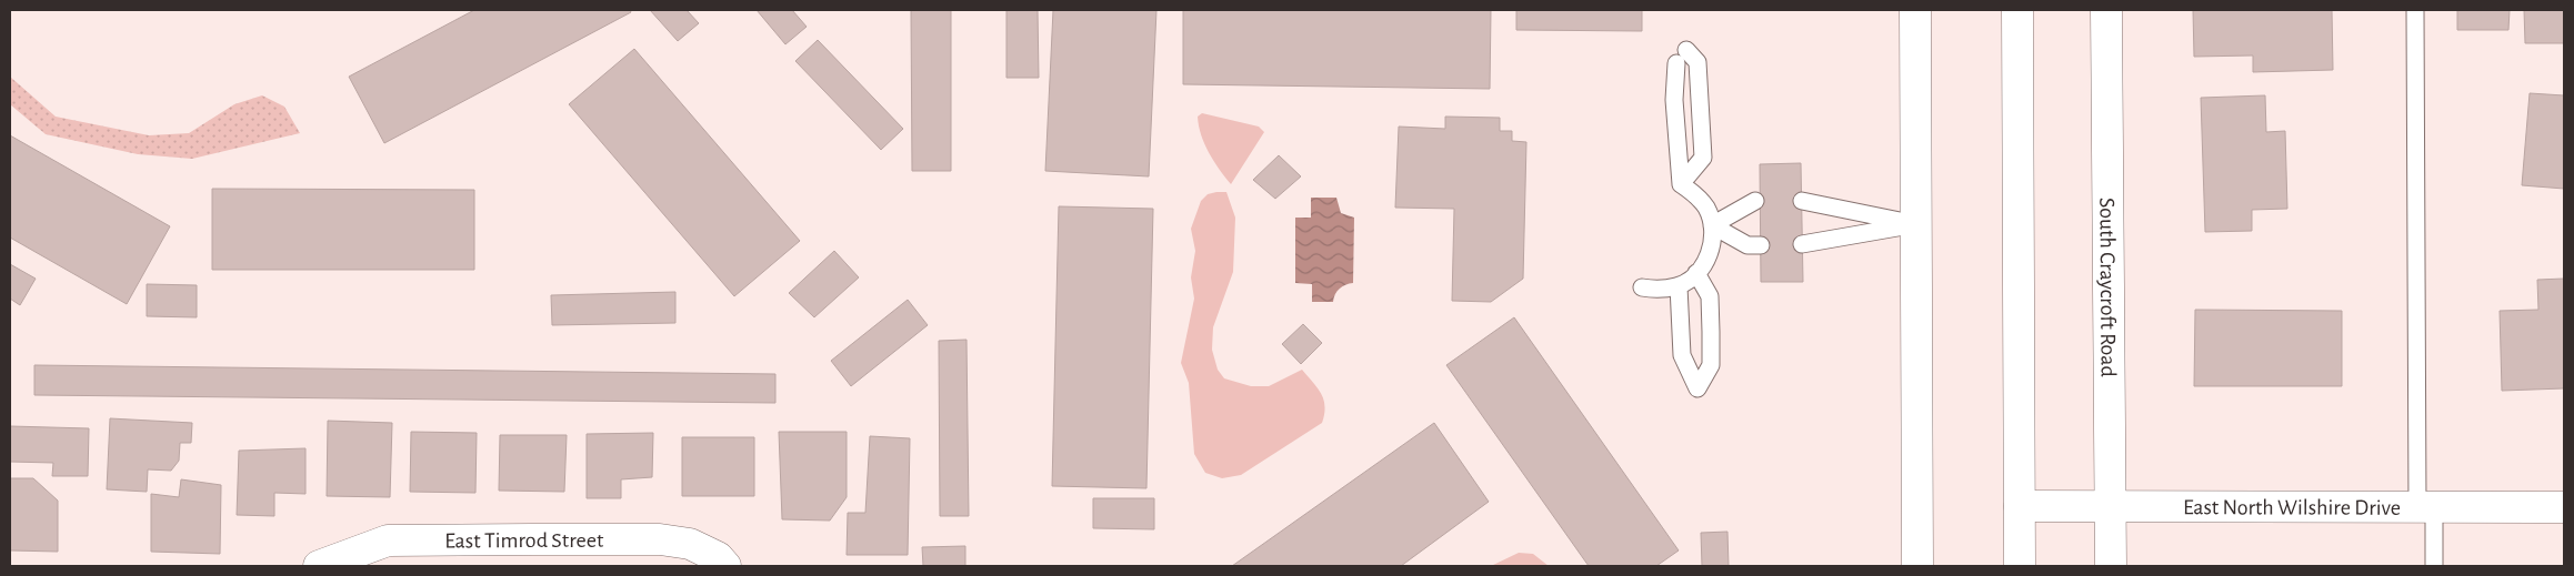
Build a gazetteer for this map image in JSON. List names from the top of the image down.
{
  "streets": {
    "street": ["South Craycroft Road", "East North Wilshire Drive", "East Timrod Street"]
  },
  "crossings": [
    ["South Craycroft Road", "East North Wilshire Drive"]
  ]
}
